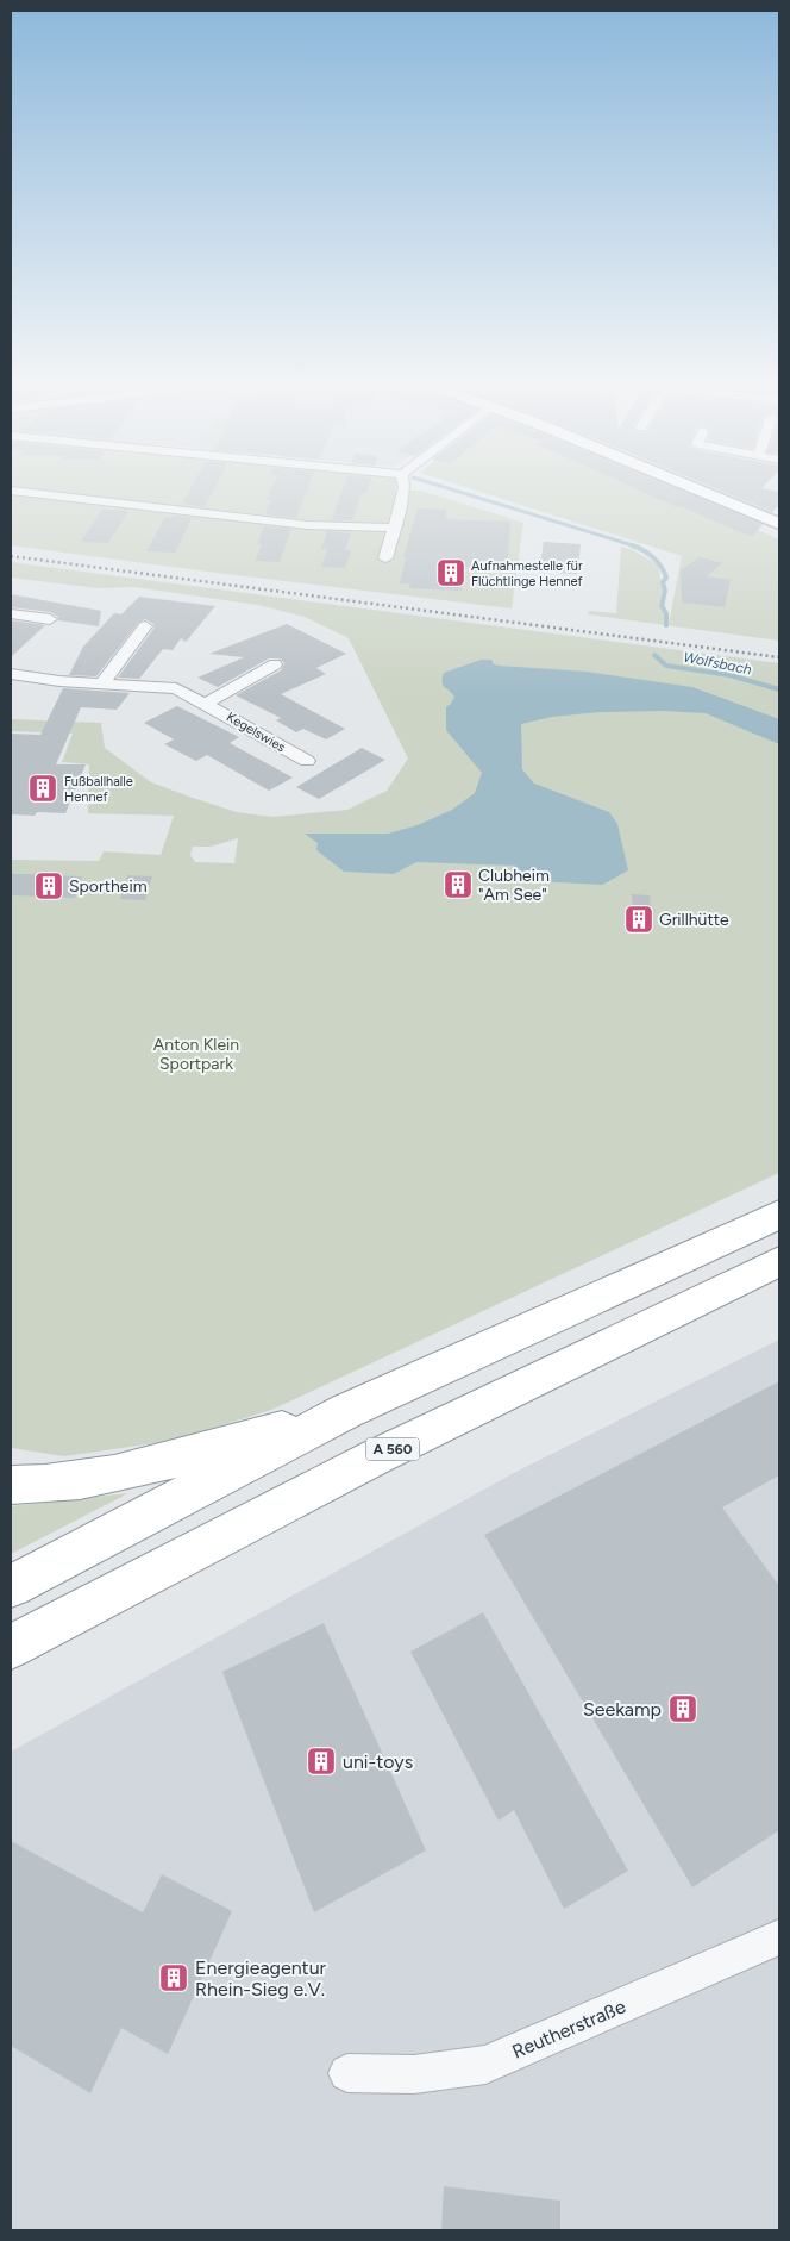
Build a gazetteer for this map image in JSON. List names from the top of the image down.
{
  "streets": {
    "highway": ["A 560"],
    "street": ["Kegelswies", "Reutherstraße"]
  },
  "water": ["Wolfsbach"],
  "parks": ["Anton Klein Sportpark"],
  "places": {
    "building": [
      "Aufnahmestelle für Flüchtlinge Hennef",
      "Fußballhalle Hennef",
      "Clubheim \"Am See\"",
      "Sportheim",
      "Grillhütte",
      "Seekamp",
      "uni-toys",
      "Energieagentur Rhein-Sieg e.V."
    ]
  }
}
